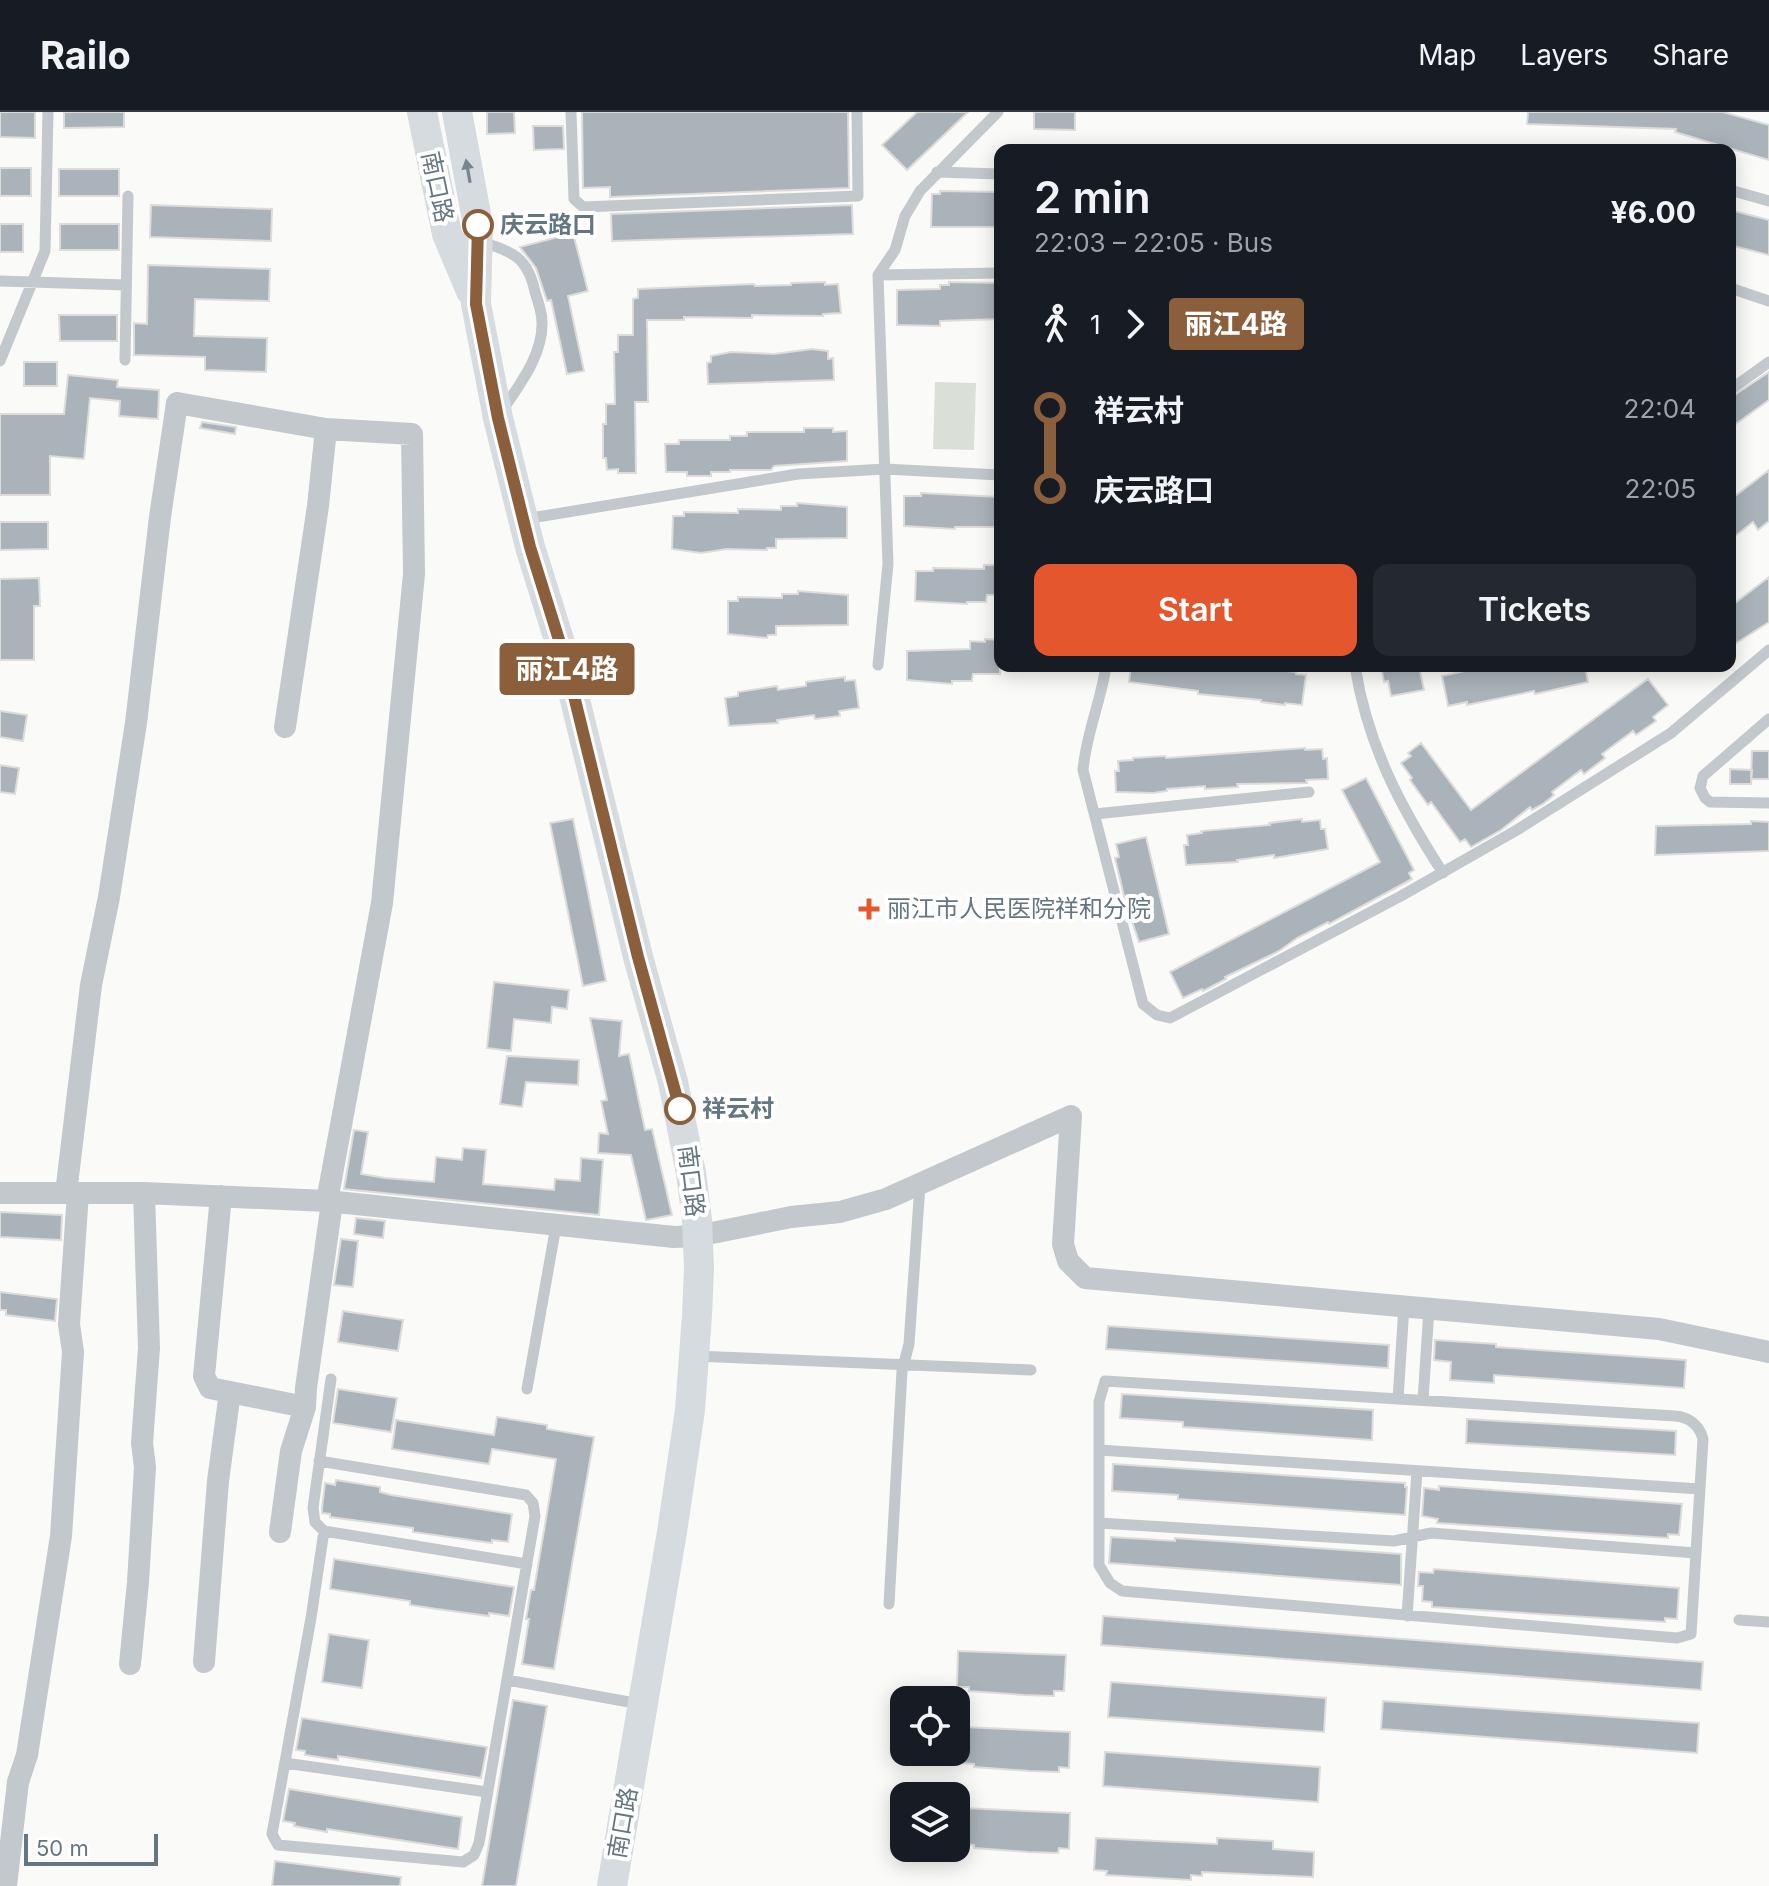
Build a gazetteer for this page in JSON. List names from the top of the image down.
{
  "streets": {
    "main road": ["南口路"]
  },
  "places": {
    "other": ["庆云路口", "祥云村"],
    "health": ["丽江市人民医院祥和分院"]
  },
  "lines": ["bus line 丽江4路"],
  "scale_bar": "50 m",
  "page": {
    "header": "Railo",
    "nav": ["Map", "Layers", "Share"],
    "on_map": "丽江4路",
    "heading": ["2 min", "22:03 – 22:05 · Bus", "¥6.00"],
    "legs": ["1", "丽江4路"],
    "list": [
      {
        "name": "祥云村",
        "value": "22:04"
      },
      {
        "name": "庆云路口",
        "value": "22:05"
      }
    ],
    "buttons": ["Start", "Tickets"],
    "scale": "50 m"
  }
}
